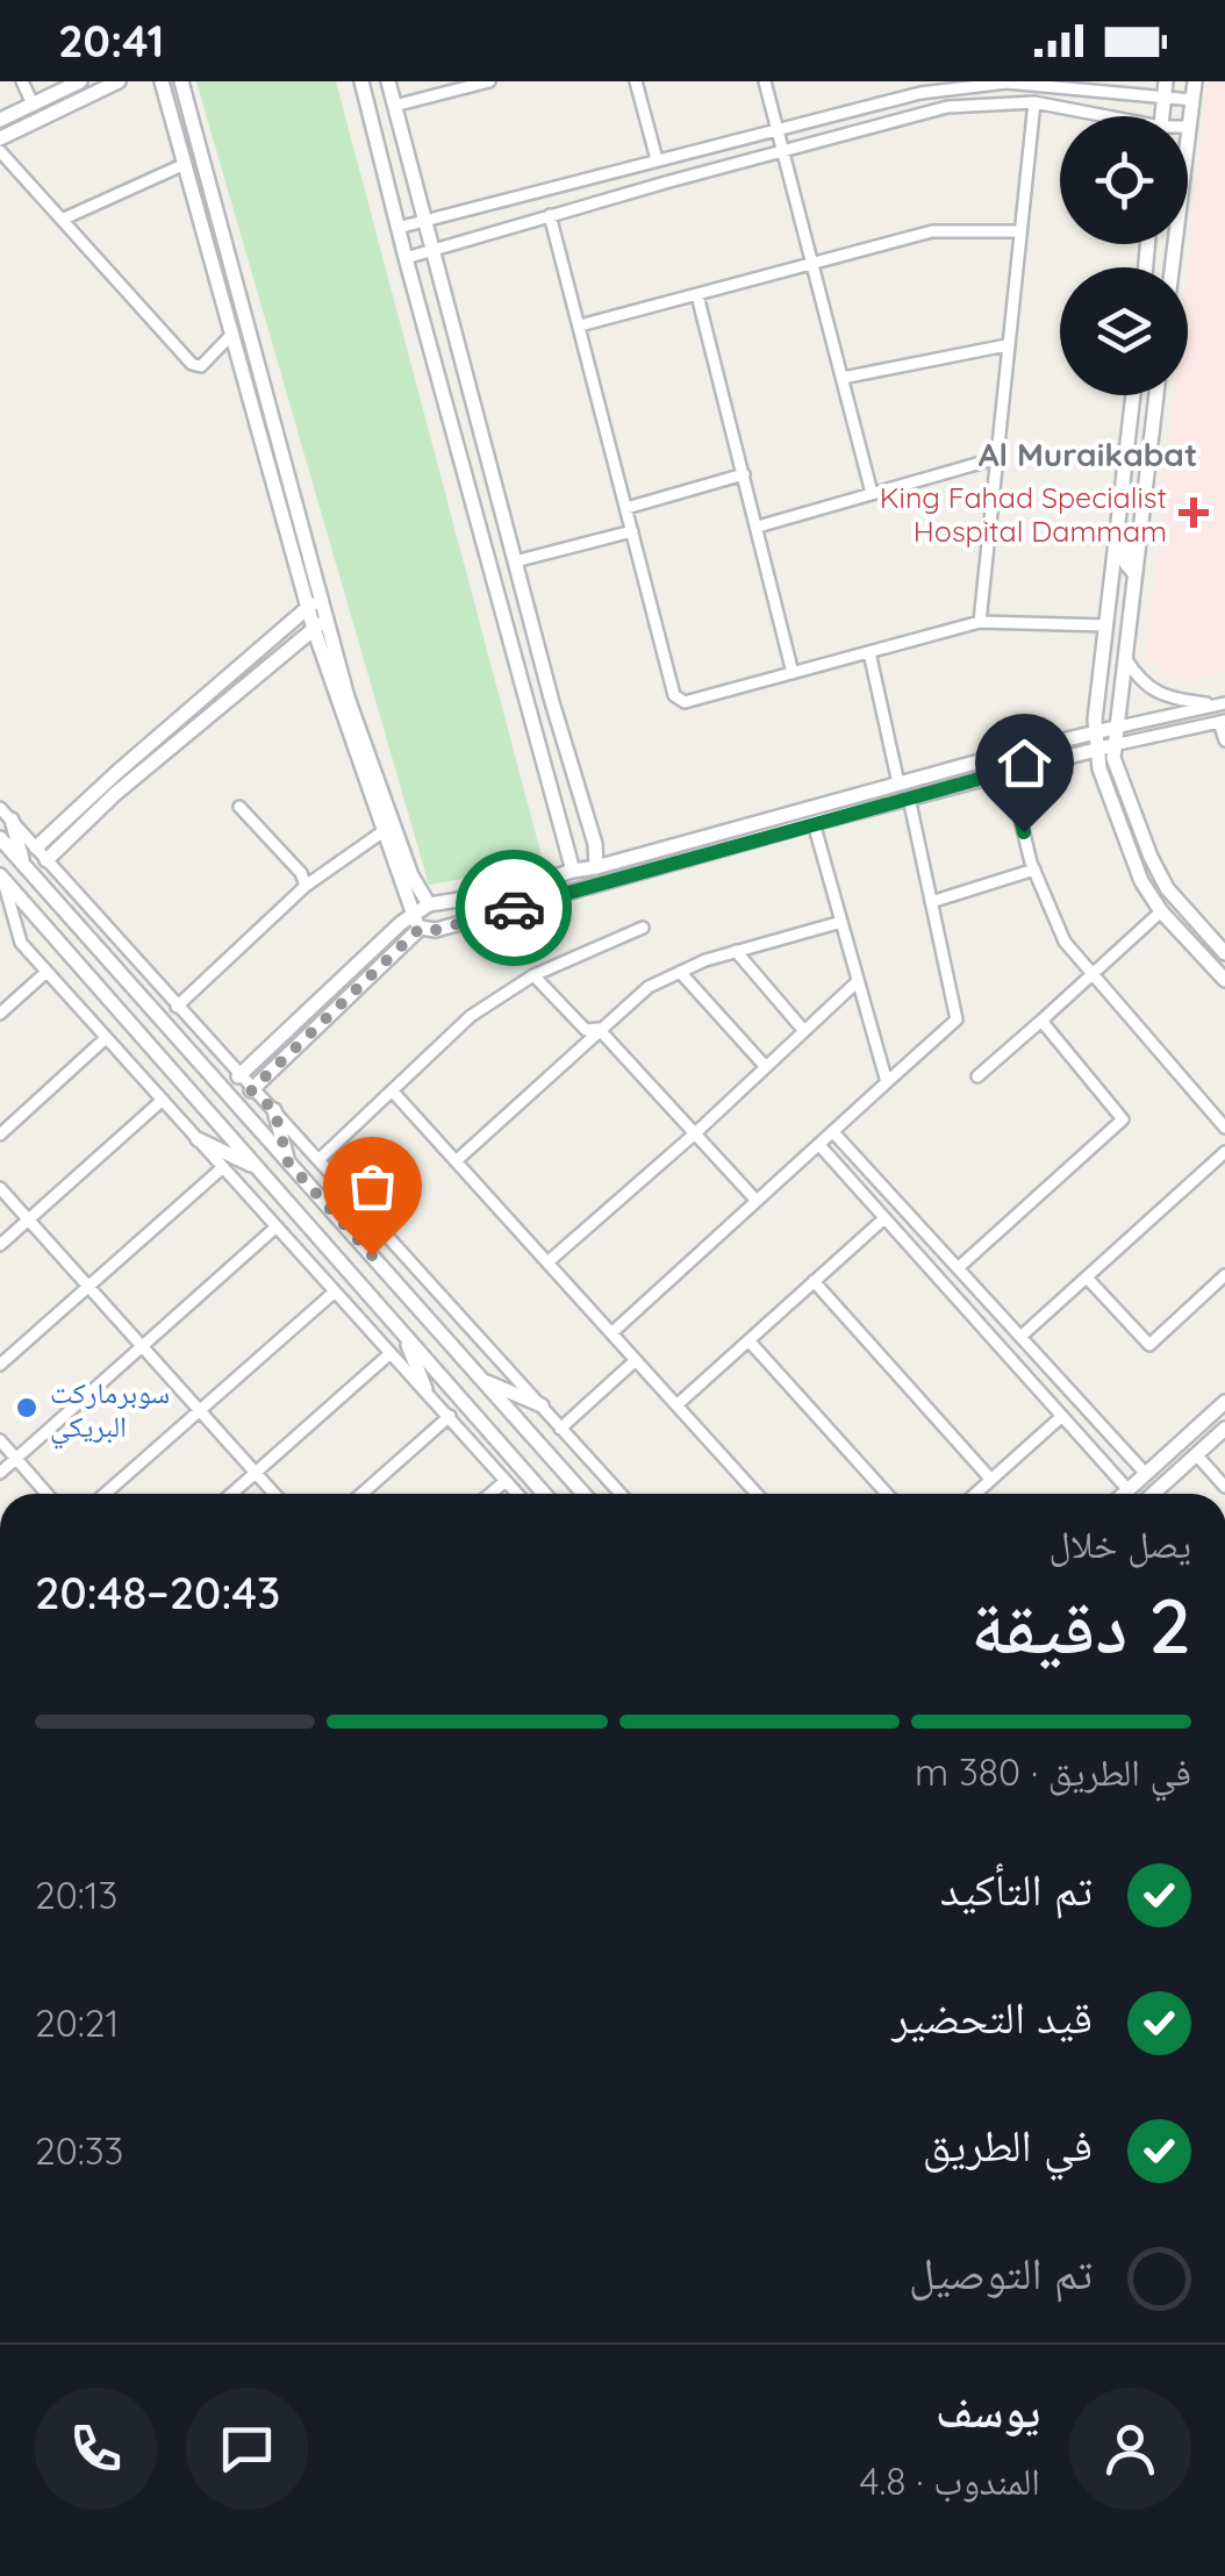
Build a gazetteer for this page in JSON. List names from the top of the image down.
{
  "districts": ["Al Muraikabat"],
  "places": {
    "health": ["King Fahad Specialist Hospital Dammam"],
    "other": ["سوبرماركت البريكي"]
  },
  "page": {
    "status": "20:41",
    "heading": ["2 دقيقة", "يصل خلال", "20:43–20:48"],
    "panel": ["يوسف", "المندوب · 4.8"],
    "bar": "في الطريق · 380 m",
    "list": [
      ["تم التأكيد", "20:13"],
      ["قيد التحضير", "20:21"],
      ["في الطريق", "20:33"],
      "تم التوصيل"
    ]
  }
}
